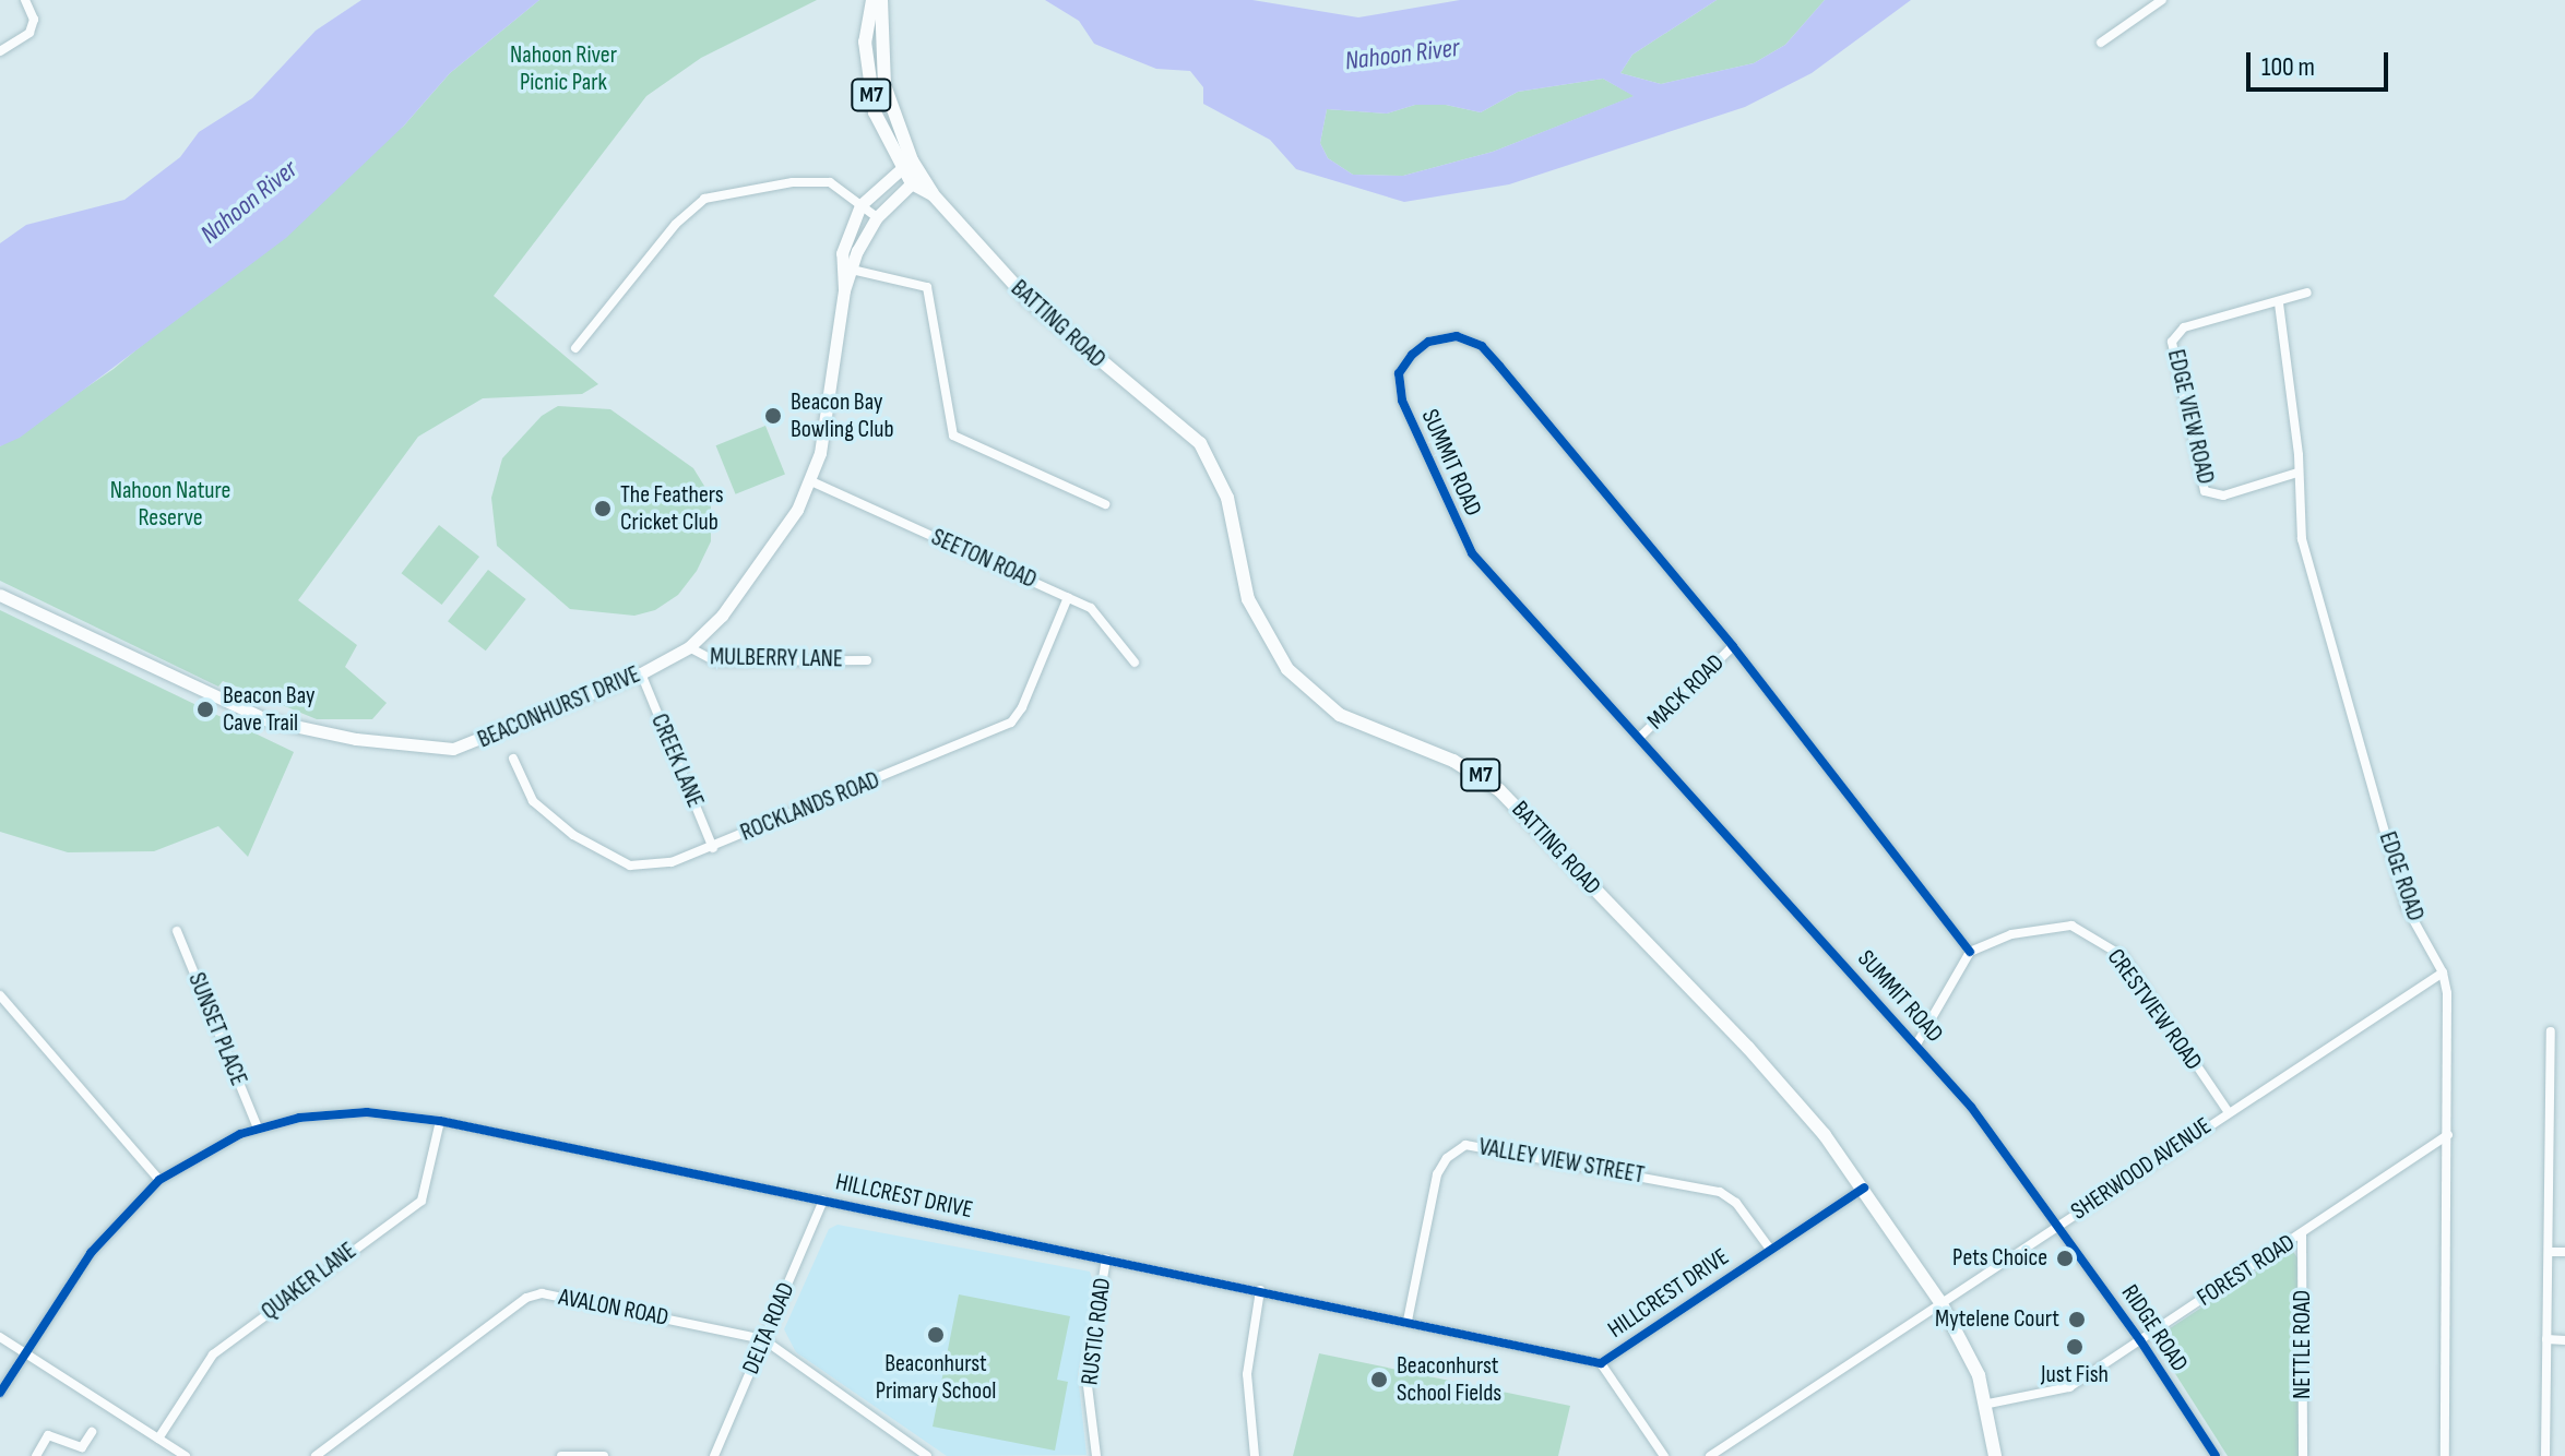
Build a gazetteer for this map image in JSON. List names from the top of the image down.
{
  "streets": {
    "main road": ["M7", "BATTING ROAD"],
    "street": [
      "EDGE VIEW ROAD",
      "SUMMIT ROAD",
      "SEETON ROAD",
      "MULBERRY LANE",
      "MACK ROAD",
      "BEACONHURST DRIVE",
      "CREEK LANE",
      "ROCKLANDS ROAD",
      "EDGE ROAD",
      "CRESTVIEW ROAD",
      "SUNSET PLACE",
      "VALLEY VIEW STREET",
      "SHERWOOD AVENUE",
      "HILLCREST DRIVE",
      "FOREST ROAD",
      "QUAKER LANE",
      "AVALON ROAD",
      "DELTA ROAD",
      "RIDGE ROAD",
      "RUSTIC ROAD",
      "NETTLE ROAD"
    ]
  },
  "crossings": [
    ["BATTING ROAD", "BEACONHURST DRIVE"],
    ["BATTING ROAD", "SHERWOOD AVENUE"],
    ["BATTING ROAD", "HILLCREST DRIVE"],
    ["BATTING ROAD", "FOREST ROAD"],
    ["EDGE VIEW ROAD", "EDGE ROAD"],
    ["SUMMIT ROAD", "MACK ROAD"],
    ["SUMMIT ROAD", "CRESTVIEW ROAD"],
    ["SUMMIT ROAD", "SHERWOOD AVENUE"],
    ["SUMMIT ROAD", "RIDGE ROAD"],
    ["SEETON ROAD", "BEACONHURST DRIVE"],
    ["SEETON ROAD", "ROCKLANDS ROAD"],
    ["MULBERRY LANE", "BEACONHURST DRIVE"],
    ["BEACONHURST DRIVE", "CREEK LANE"],
    ["CREEK LANE", "ROCKLANDS ROAD"],
    ["EDGE ROAD", "SHERWOOD AVENUE"],
    ["EDGE ROAD", "FOREST ROAD"],
    ["CRESTVIEW ROAD", "SHERWOOD AVENUE"],
    ["SUNSET PLACE", "HILLCREST DRIVE"],
    ["VALLEY VIEW STREET", "HILLCREST DRIVE"],
    ["SHERWOOD AVENUE", "RIDGE ROAD"],
    ["HILLCREST DRIVE", "QUAKER LANE"],
    ["HILLCREST DRIVE", "DELTA ROAD"],
    ["HILLCREST DRIVE", "RUSTIC ROAD"],
    ["FOREST ROAD", "RIDGE ROAD"],
    ["FOREST ROAD", "NETTLE ROAD"],
    ["AVALON ROAD", "DELTA ROAD"]
  ],
  "water": ["Nahoon River"],
  "parks": ["Nahoon River Picnic Park", "Nahoon Nature Reserve"],
  "places": [
    "Beacon Bay Bowling Club",
    "The Feathers Cricket Club",
    "Beacon Bay Cave Trail",
    "Pets Choice",
    "Mytelene Court",
    "Beaconhurst Primary School",
    "Just Fish",
    "Beaconhurst School Fields"
  ],
  "scale_bar": "100 m"
}
